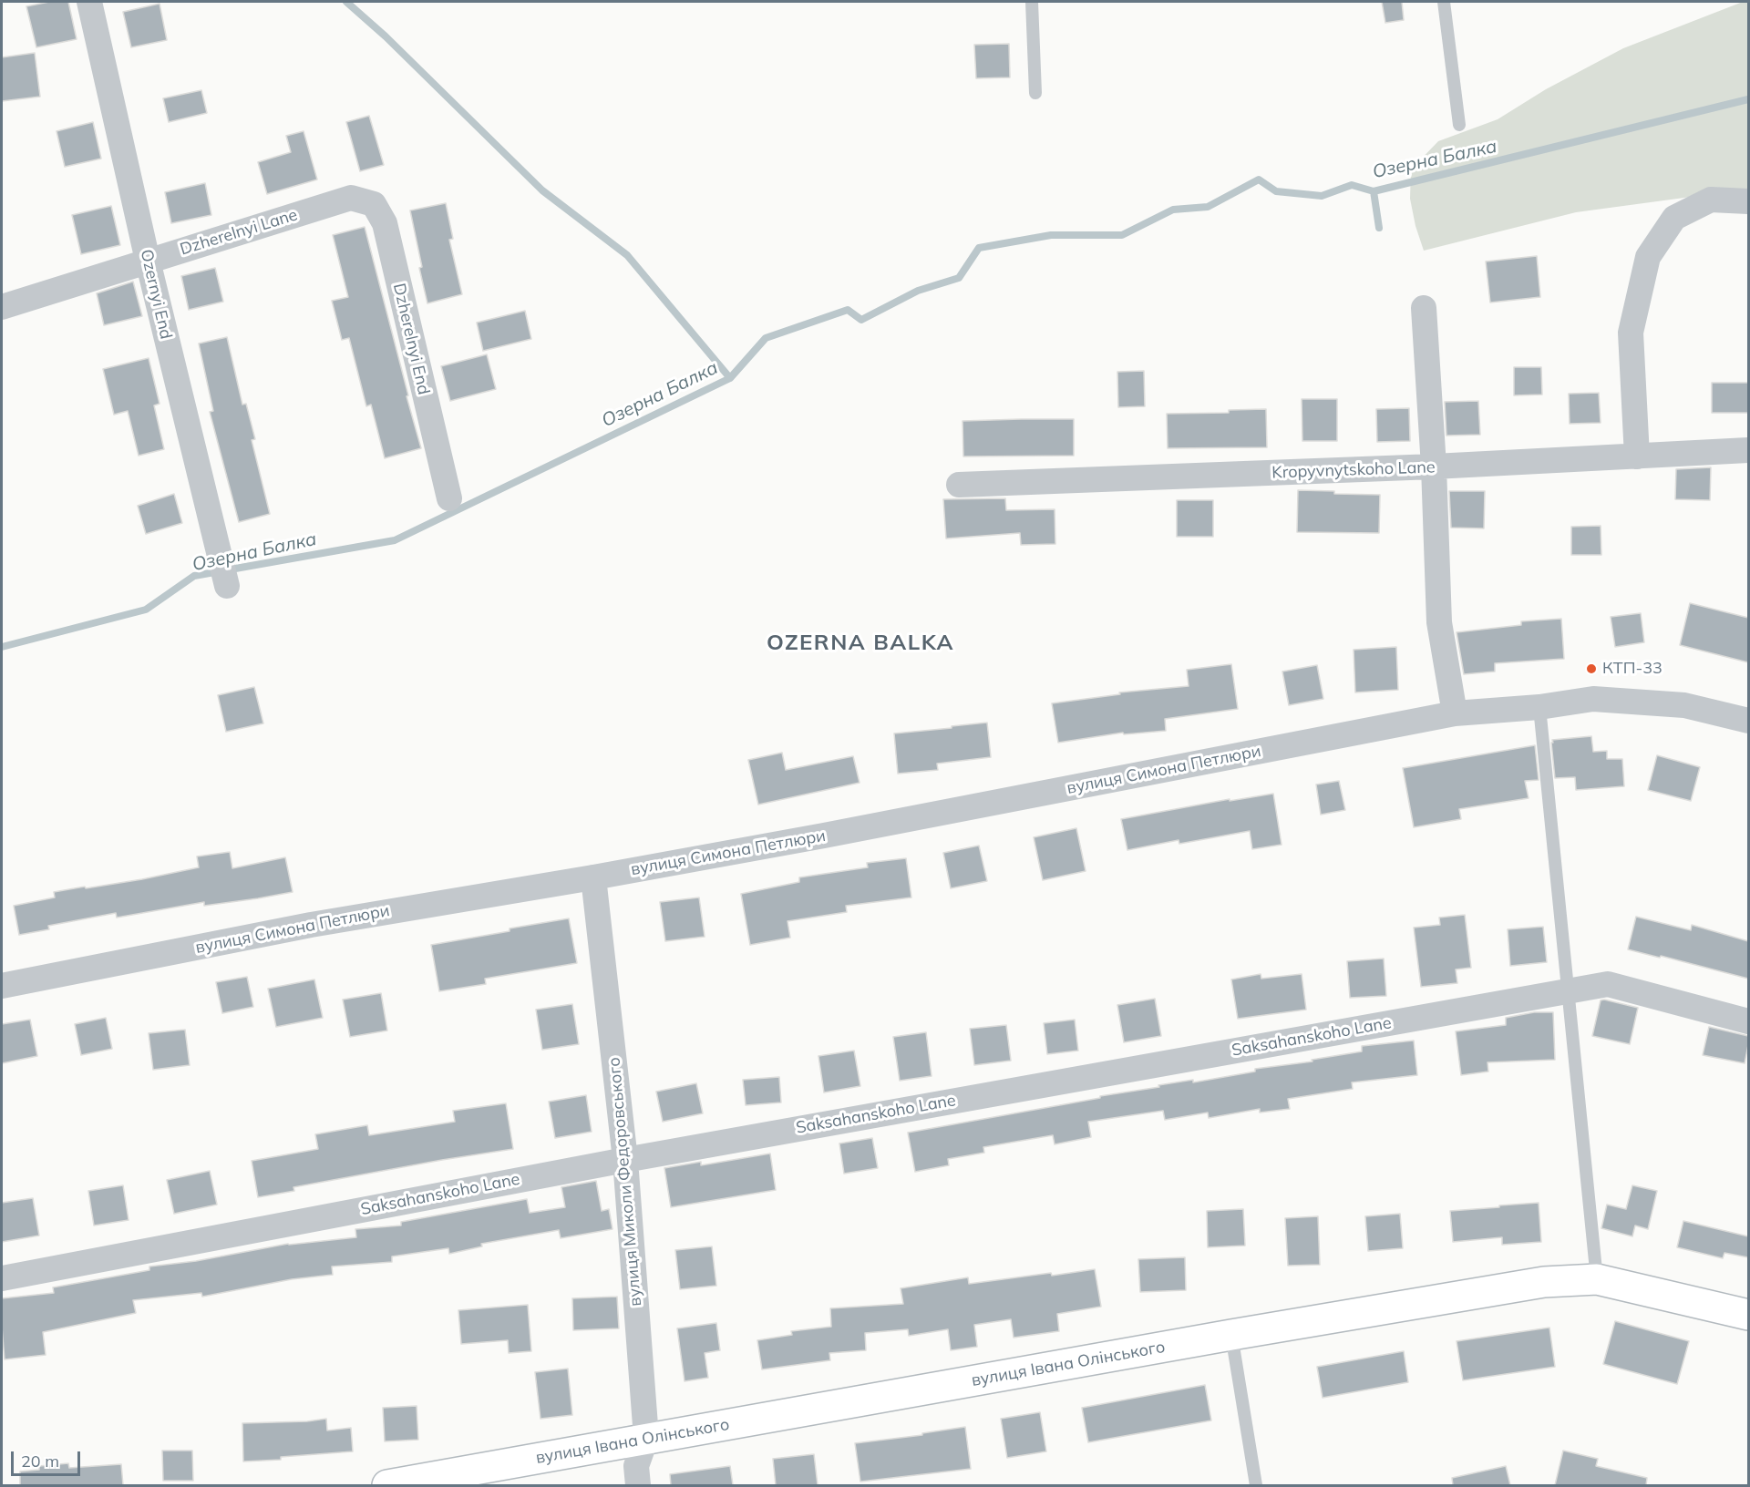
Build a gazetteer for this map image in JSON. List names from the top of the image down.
{
  "streets": {
    "street": [
      "Dzherelnyi Lane",
      "Ozernyi End",
      "Dzherelnyi End",
      "Kropyvnytskoho Lane",
      "вулиця Симона Петлюри",
      "Saksahanskoho Lane",
      "вулиця Миколи Федоровського",
      "вулиця Івана Олінського"
    ]
  },
  "crossings": [
    ["Dzherelnyi Lane", "Ozernyi End"],
    ["Dzherelnyi Lane", "Dzherelnyi End"],
    ["вулиця Симона Петлюри", "вулиця Миколи Федоровського"],
    ["Saksahanskoho Lane", "вулиця Миколи Федоровського"],
    ["вулиця Миколи Федоровського", "вулиця Івана Олінського"]
  ],
  "districts": ["OZERNA BALKA"],
  "water": ["Озерна Балка"],
  "places": ["КТП-33"],
  "scale_bar": "20 m"
}
